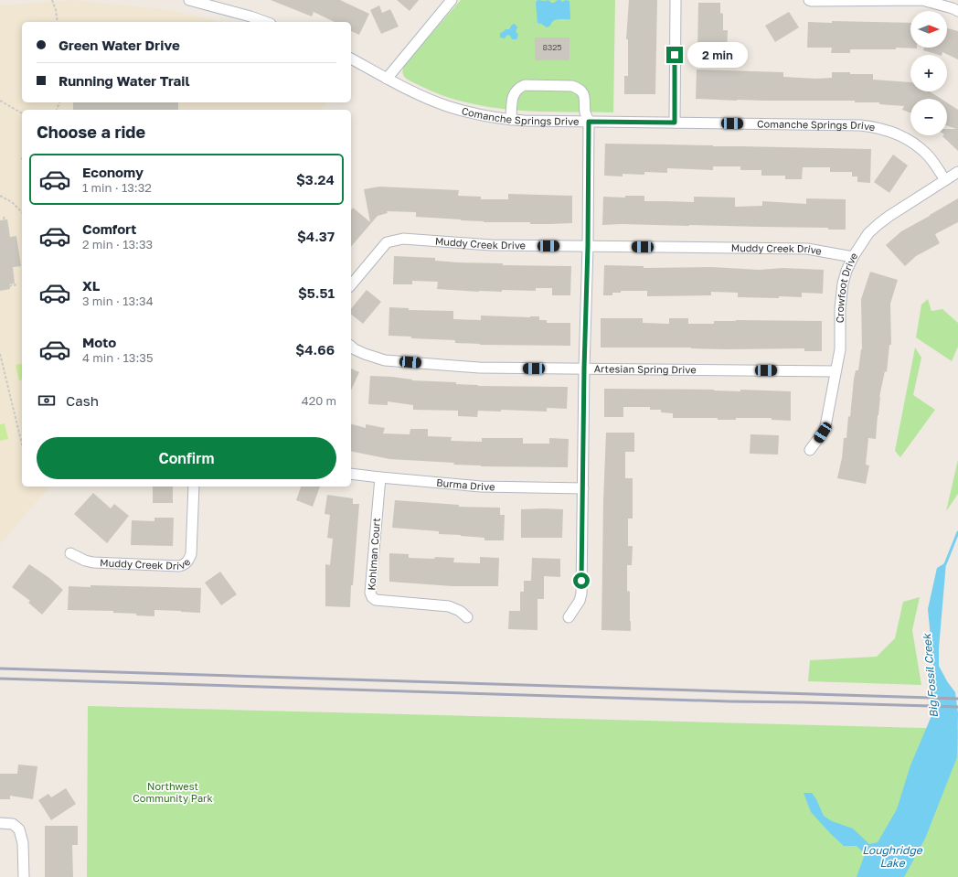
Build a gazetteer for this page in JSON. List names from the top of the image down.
{
  "streets": {
    "street": [
      "Comanche Springs Drive",
      "Muddy Creek Drive",
      "Crowfoot Drive",
      "Artesian Spring Drive",
      "Burma Drive",
      "Kohlman Court"
    ]
  },
  "crossings": [
    ["Comanche Springs Drive", "Crowfoot Drive"],
    ["Muddy Creek Drive", "Crowfoot Drive"],
    ["Crowfoot Drive", "Artesian Spring Drive"],
    ["Burma Drive", "Kohlman Court"]
  ],
  "water": ["Big Fossil Creek", "Loughridge Lake"],
  "parks": ["Northwest Community Park"],
  "house_numbers": ["8325"],
  "north": "right",
  "page": {
    "map_buttons": ["+", "−"],
    "banner": ["Green Water Drive", "Running Water Trail"],
    "bubble": "2 min",
    "heading": "Choose a ride",
    "list": [
      {
        "name": "Economy",
        "note": "1 min · 13:32",
        "value": "$3.24"
      },
      {
        "name": "Comfort",
        "note": "2 min · 13:33",
        "value": "$4.37"
      },
      {
        "name": "XL",
        "note": "3 min · 13:34",
        "value": "$5.51"
      },
      {
        "name": "Moto",
        "note": "4 min · 13:35",
        "value": "$4.66"
      }
    ],
    "pay": ["Cash", "420 m"],
    "buttons": "Confirm"
  }
}
